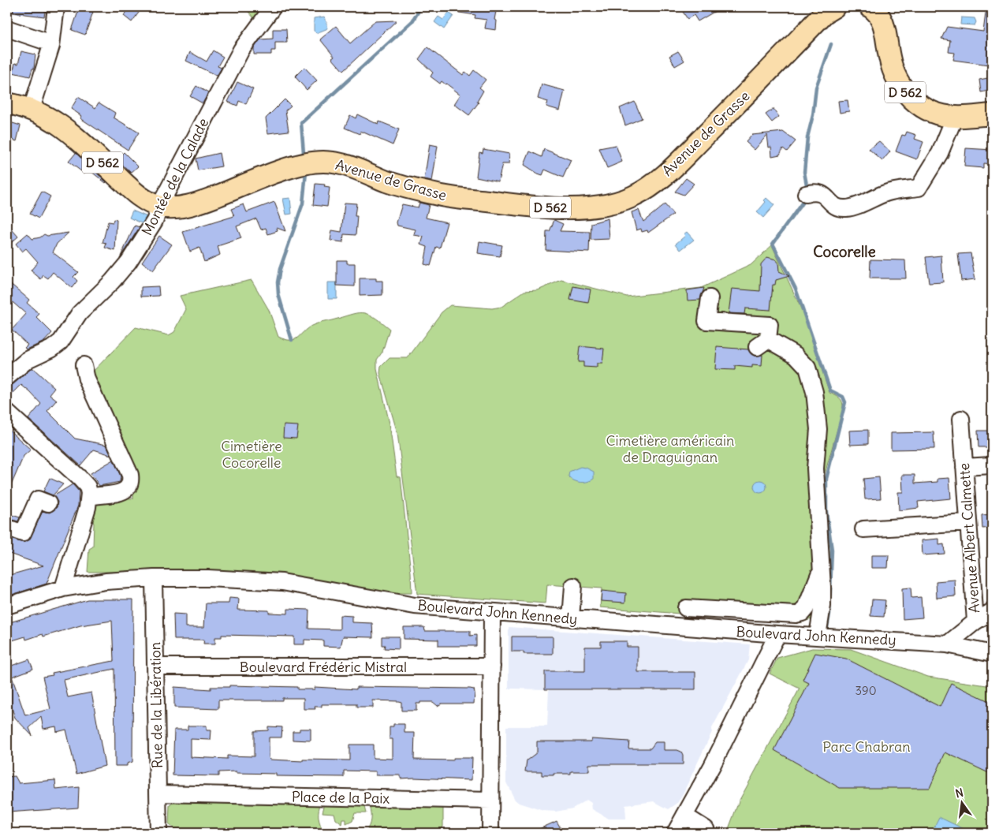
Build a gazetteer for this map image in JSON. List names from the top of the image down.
{
  "streets": {
    "main road": ["D 562", "Avenue de Grasse"],
    "street": [
      "Montée de la Calade",
      "Avenue Albert Calmette",
      "Boulevard John Kennedy",
      "Boulevard Frédéric Mistral",
      "Rue de la Libération",
      "Place de la Paix"
    ]
  },
  "crossings": [
    ["Avenue de Grasse", "Montée de la Calade"],
    ["Avenue Albert Calmette", "Boulevard John Kennedy"],
    ["Boulevard John Kennedy", "Rue de la Libération"],
    ["Boulevard Frédéric Mistral", "Rue de la Libération"],
    ["Rue de la Libération", "Place de la Paix"]
  ],
  "districts": ["Cocorelle"],
  "parks": ["Cimetière américain de Draguignan", "Cimetière Cocorelle", "Parc Chabran"],
  "house_numbers": ["390"],
  "north": "top"
}
